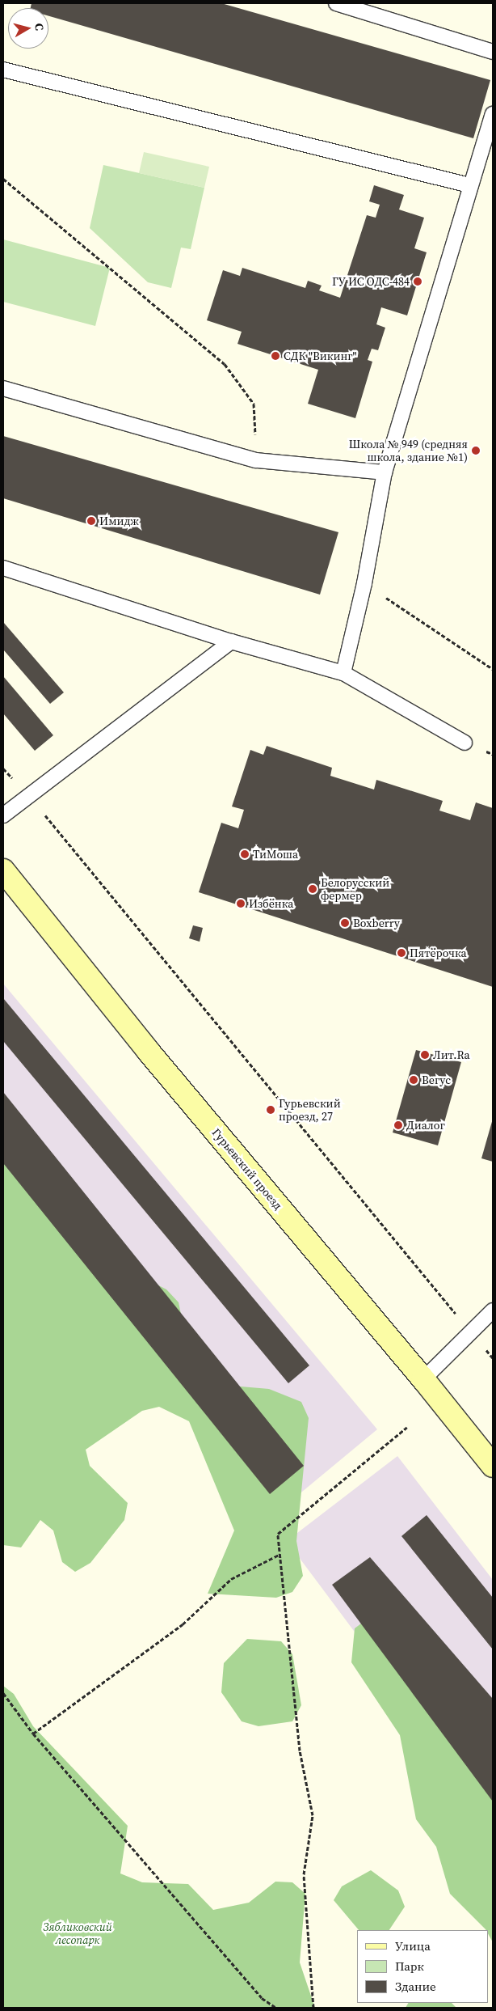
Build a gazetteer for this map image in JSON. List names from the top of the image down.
{
  "streets": {
    "street": ["Гурьевский проезд"]
  },
  "parks": ["Зябликовский лесопарк"],
  "places": [
    "ГУ ИС ОДС-484",
    "СДК \"Викинг\"",
    "Школа № 949 (средняя школа, здание №1)",
    "Имидж",
    "ТиМоша",
    "Белорусский фермер",
    "Избёнка",
    "Boxberry",
    "Пятёрочка",
    "Лит.Ra",
    "Вегус",
    "Гурьевский проезд, 27",
    "Диалог"
  ],
  "legend": ["Улица", "Парк", "Здание"],
  "north": "right"
}
